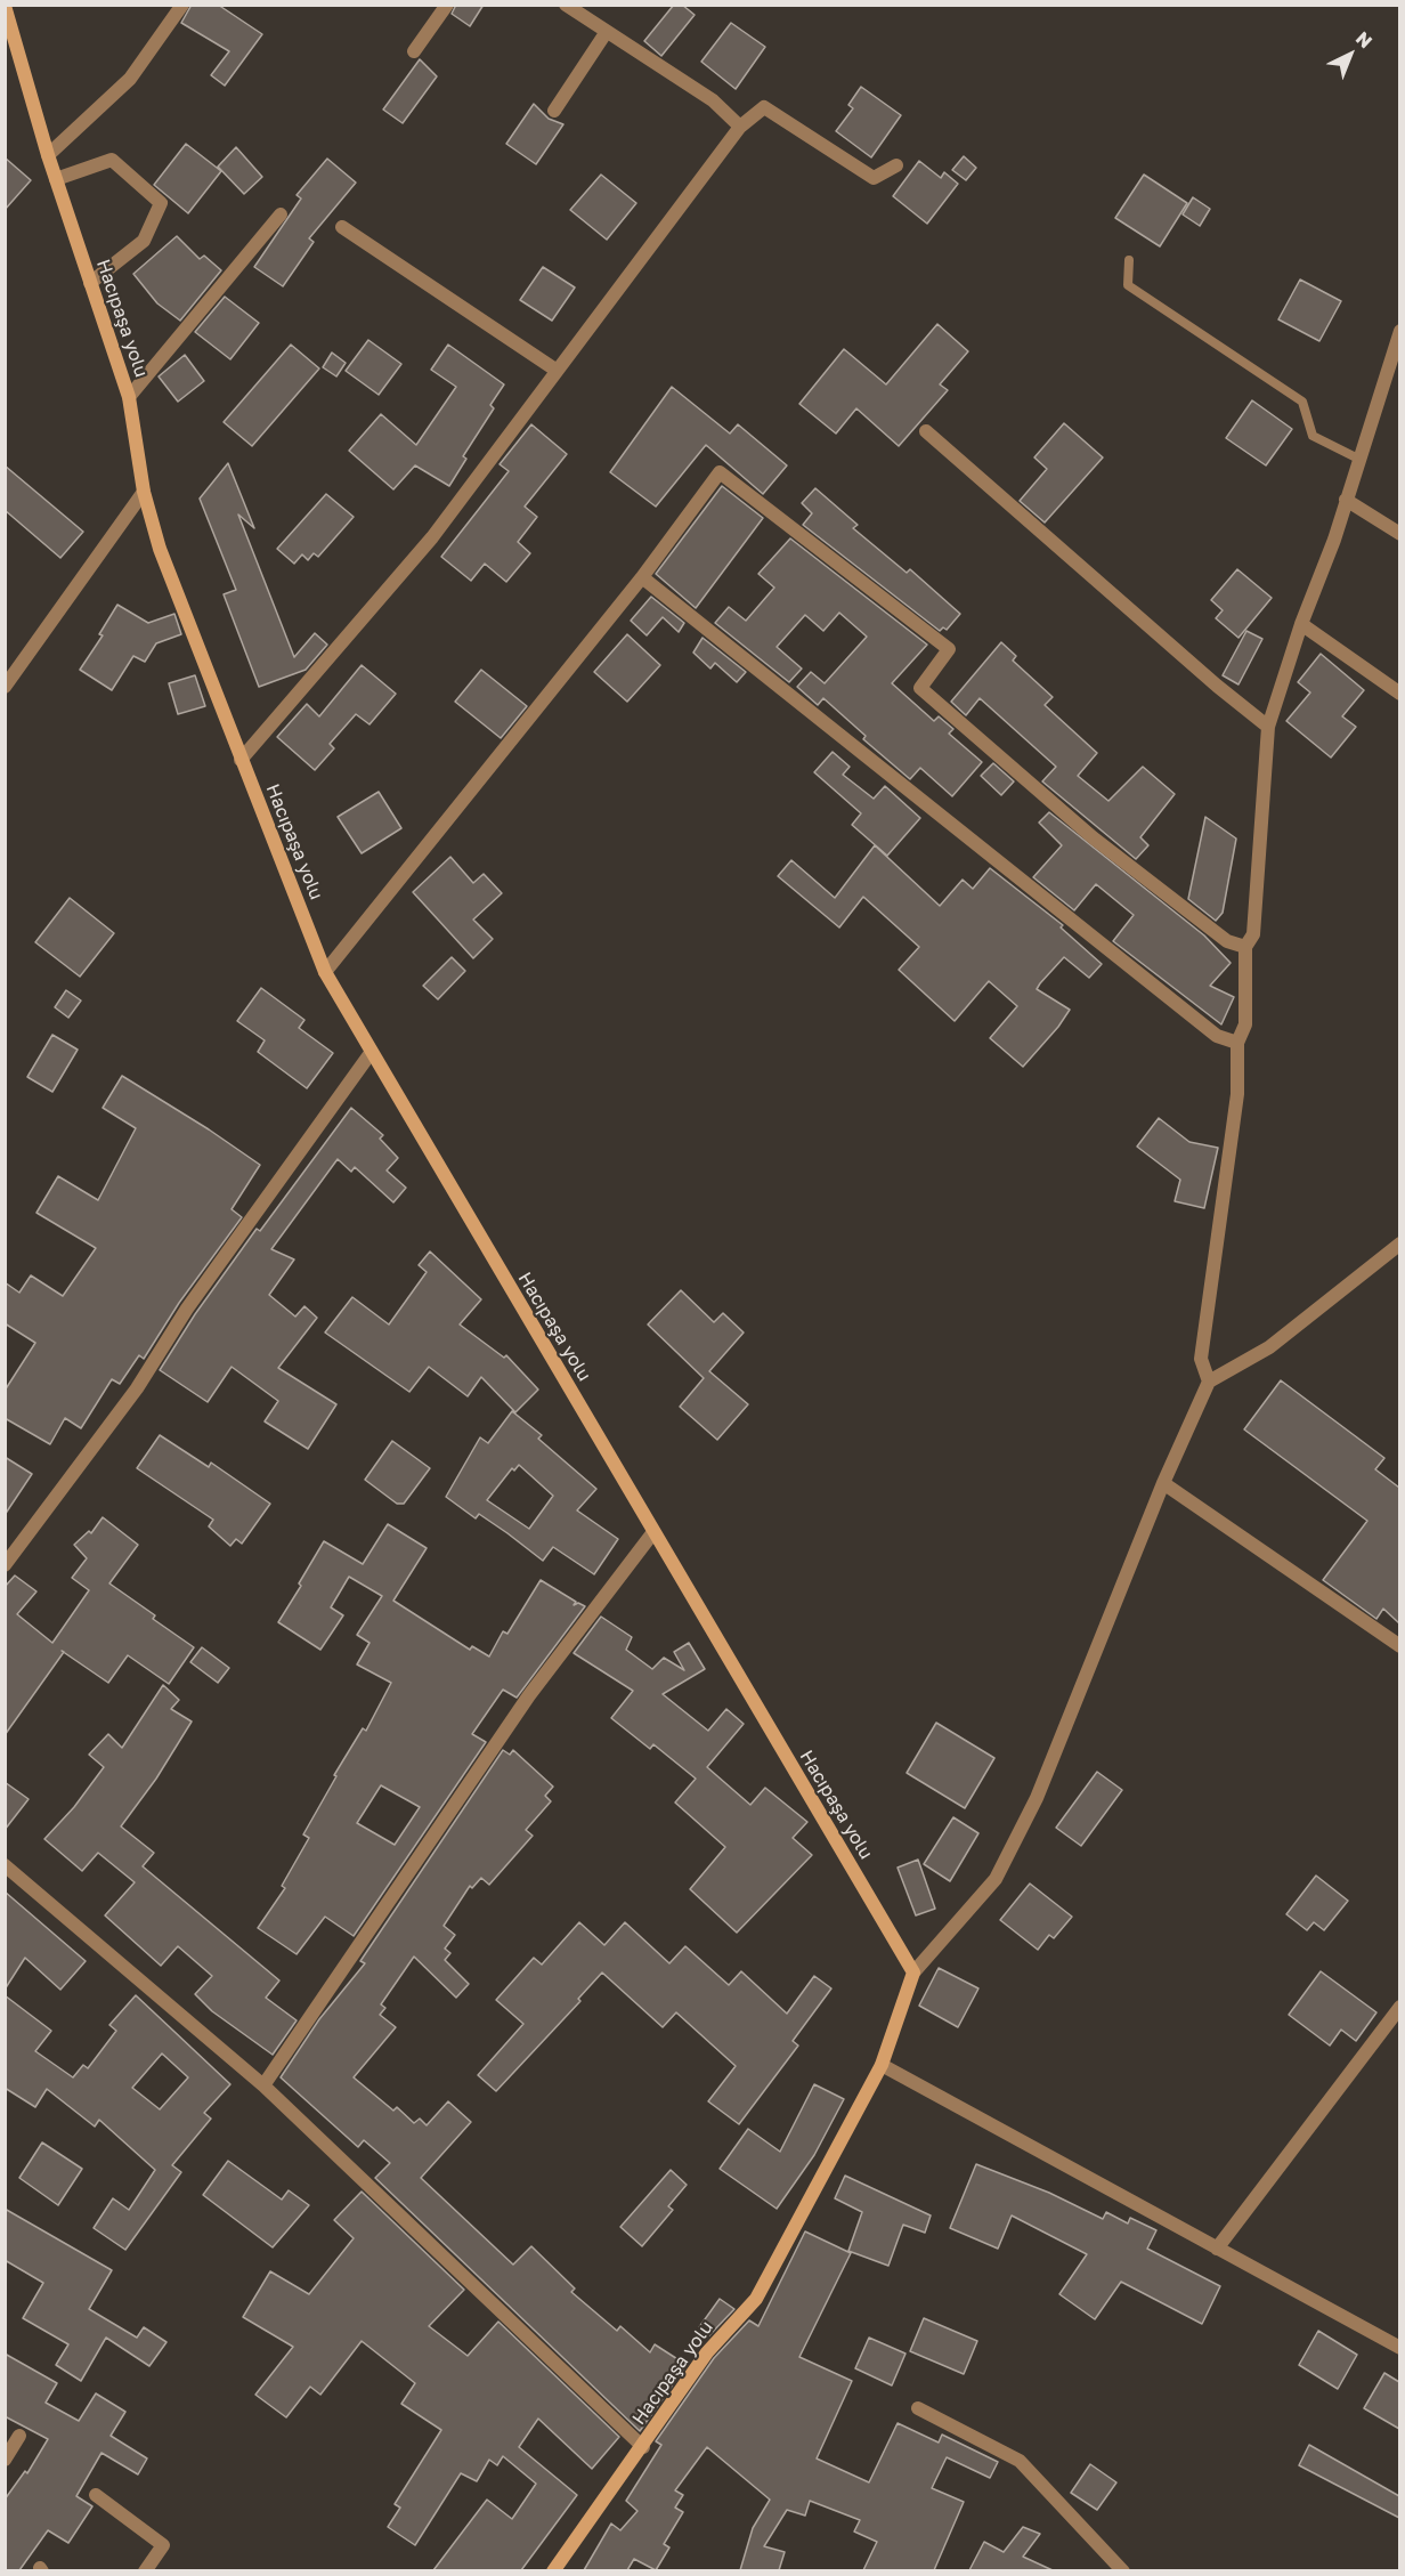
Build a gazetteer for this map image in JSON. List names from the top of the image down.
{
  "streets": {
    "main road": ["Hacıpaşa yolu"]
  },
  "north": "top right"
}
